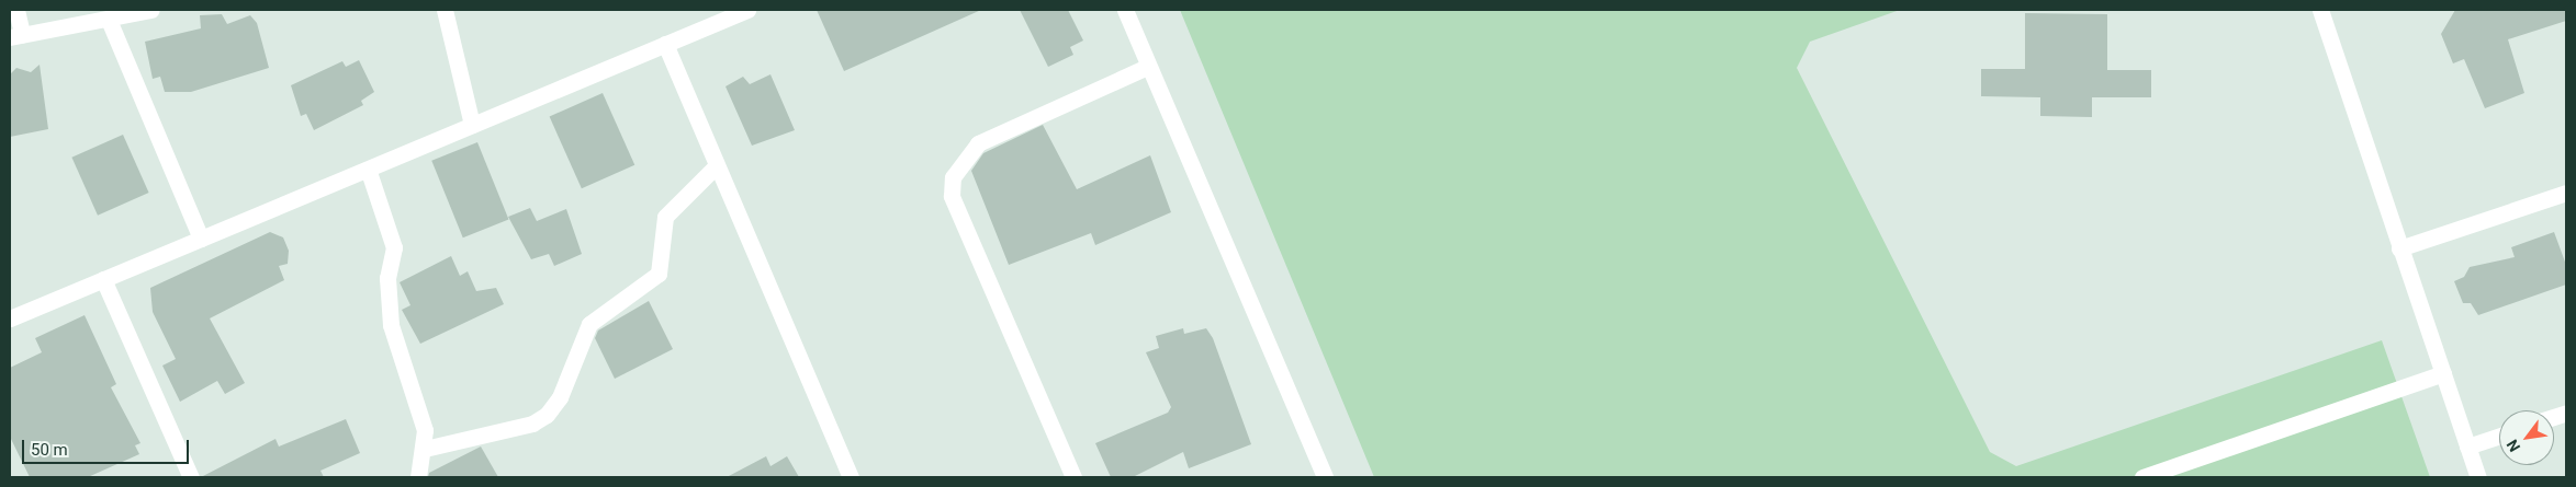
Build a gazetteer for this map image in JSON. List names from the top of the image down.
{
  "scale_bar": "50 m",
  "north": "bottom left"
}
